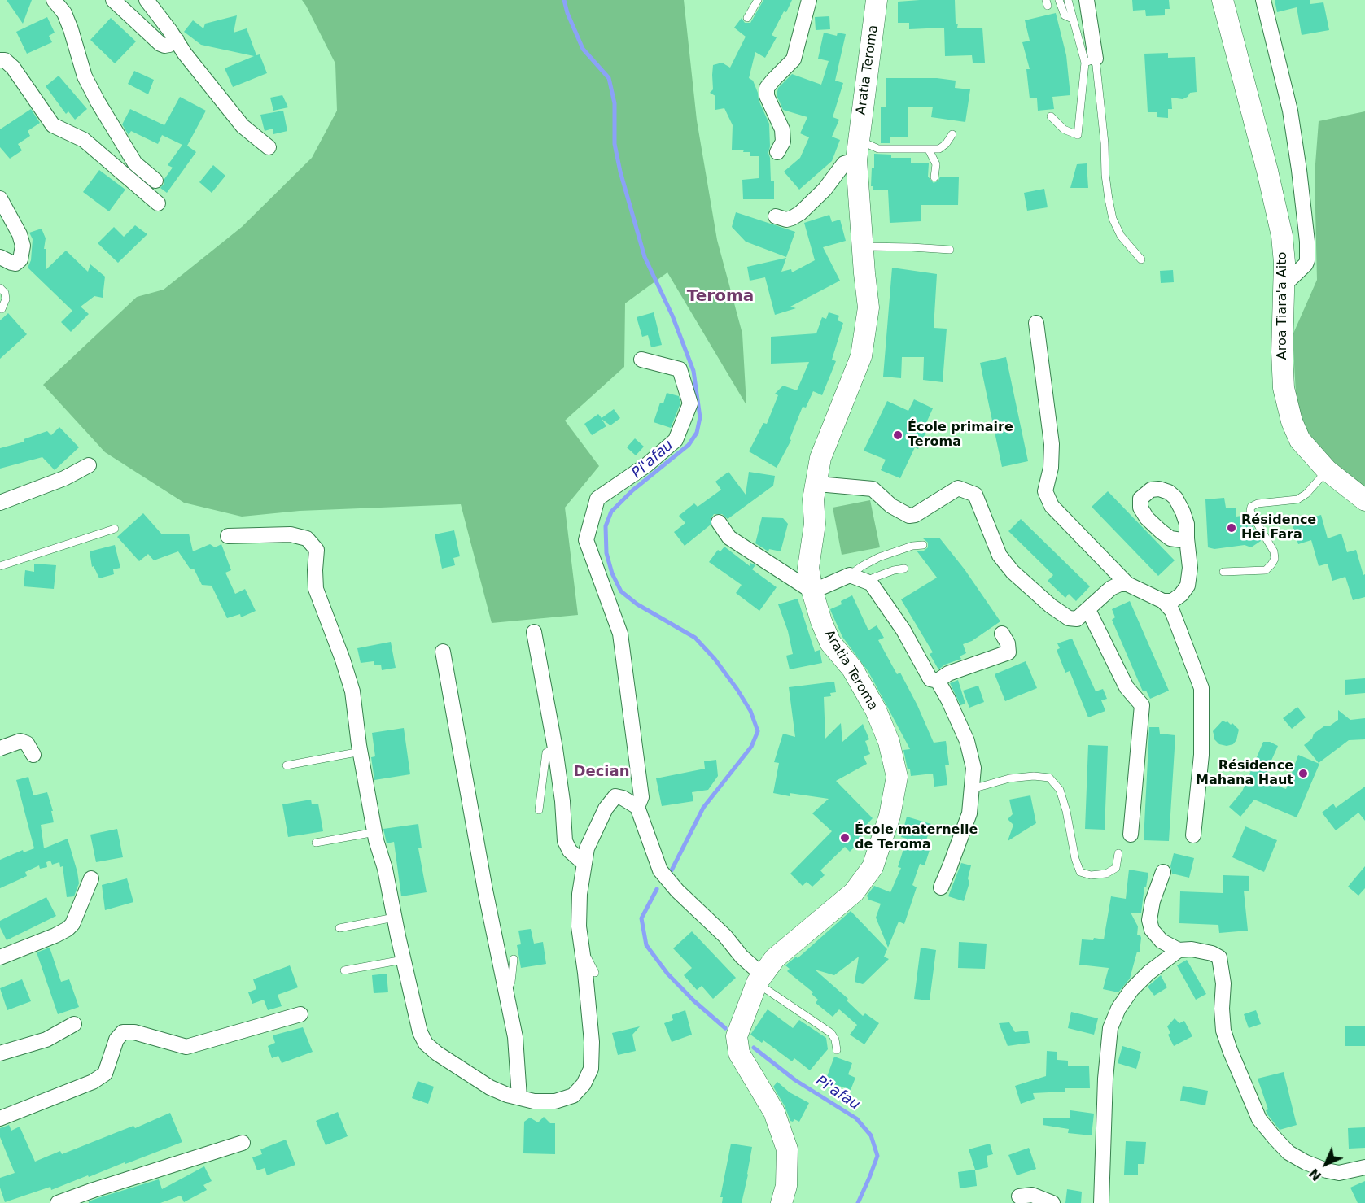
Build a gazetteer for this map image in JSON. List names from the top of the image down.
{
  "streets": {
    "main road": ["Aratia Teroma", "Aroa Tiara'a Aito"]
  },
  "districts": ["Teroma", "Decian"],
  "water": ["Pi'afau"],
  "places": [
    "École primaire Teroma",
    "Résidence Hei Fara",
    "Résidence Mahana Haut",
    "École maternelle de Teroma"
  ],
  "north": "bottom left"
}
